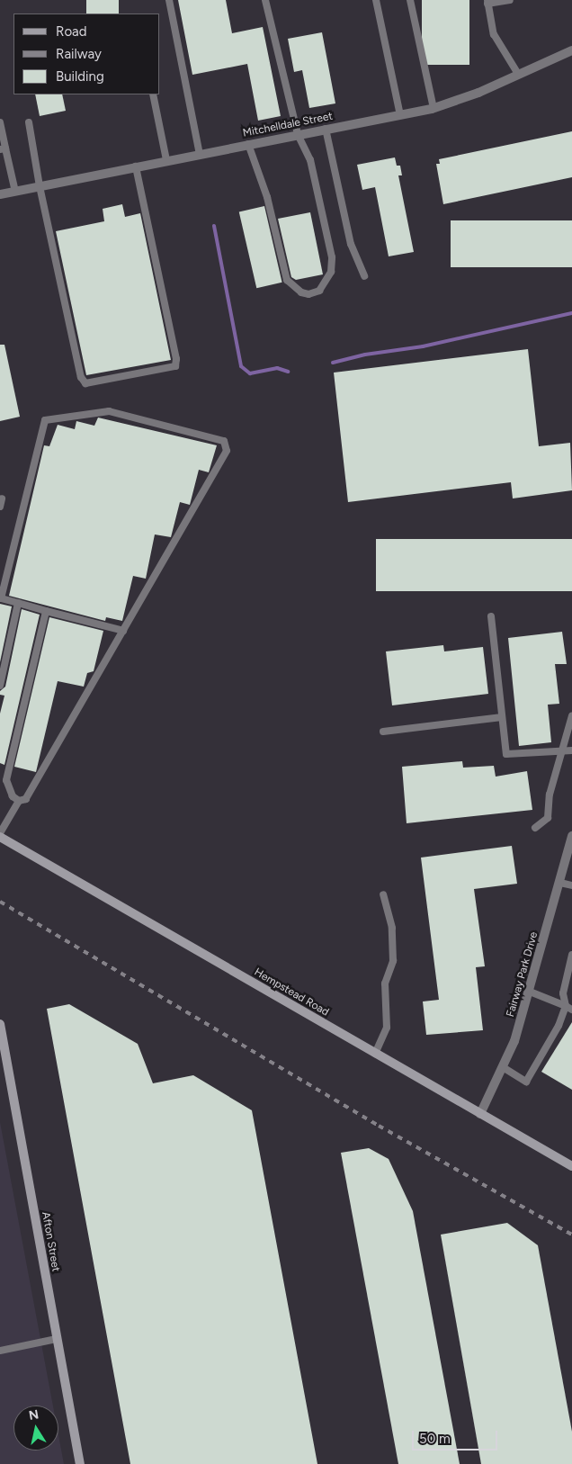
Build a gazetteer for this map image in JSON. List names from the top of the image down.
{
  "streets": {
    "main road": ["Hempstead Road", "Afton Street"],
    "street": ["Mitchelldale Street", "Fairway Park Drive"]
  },
  "crossings": [
    ["Fairway Park Drive", "Hempstead Road"]
  ],
  "legend": ["Road", "Railway", "Building"],
  "scale_bar": "50 m",
  "north": "top"
}
